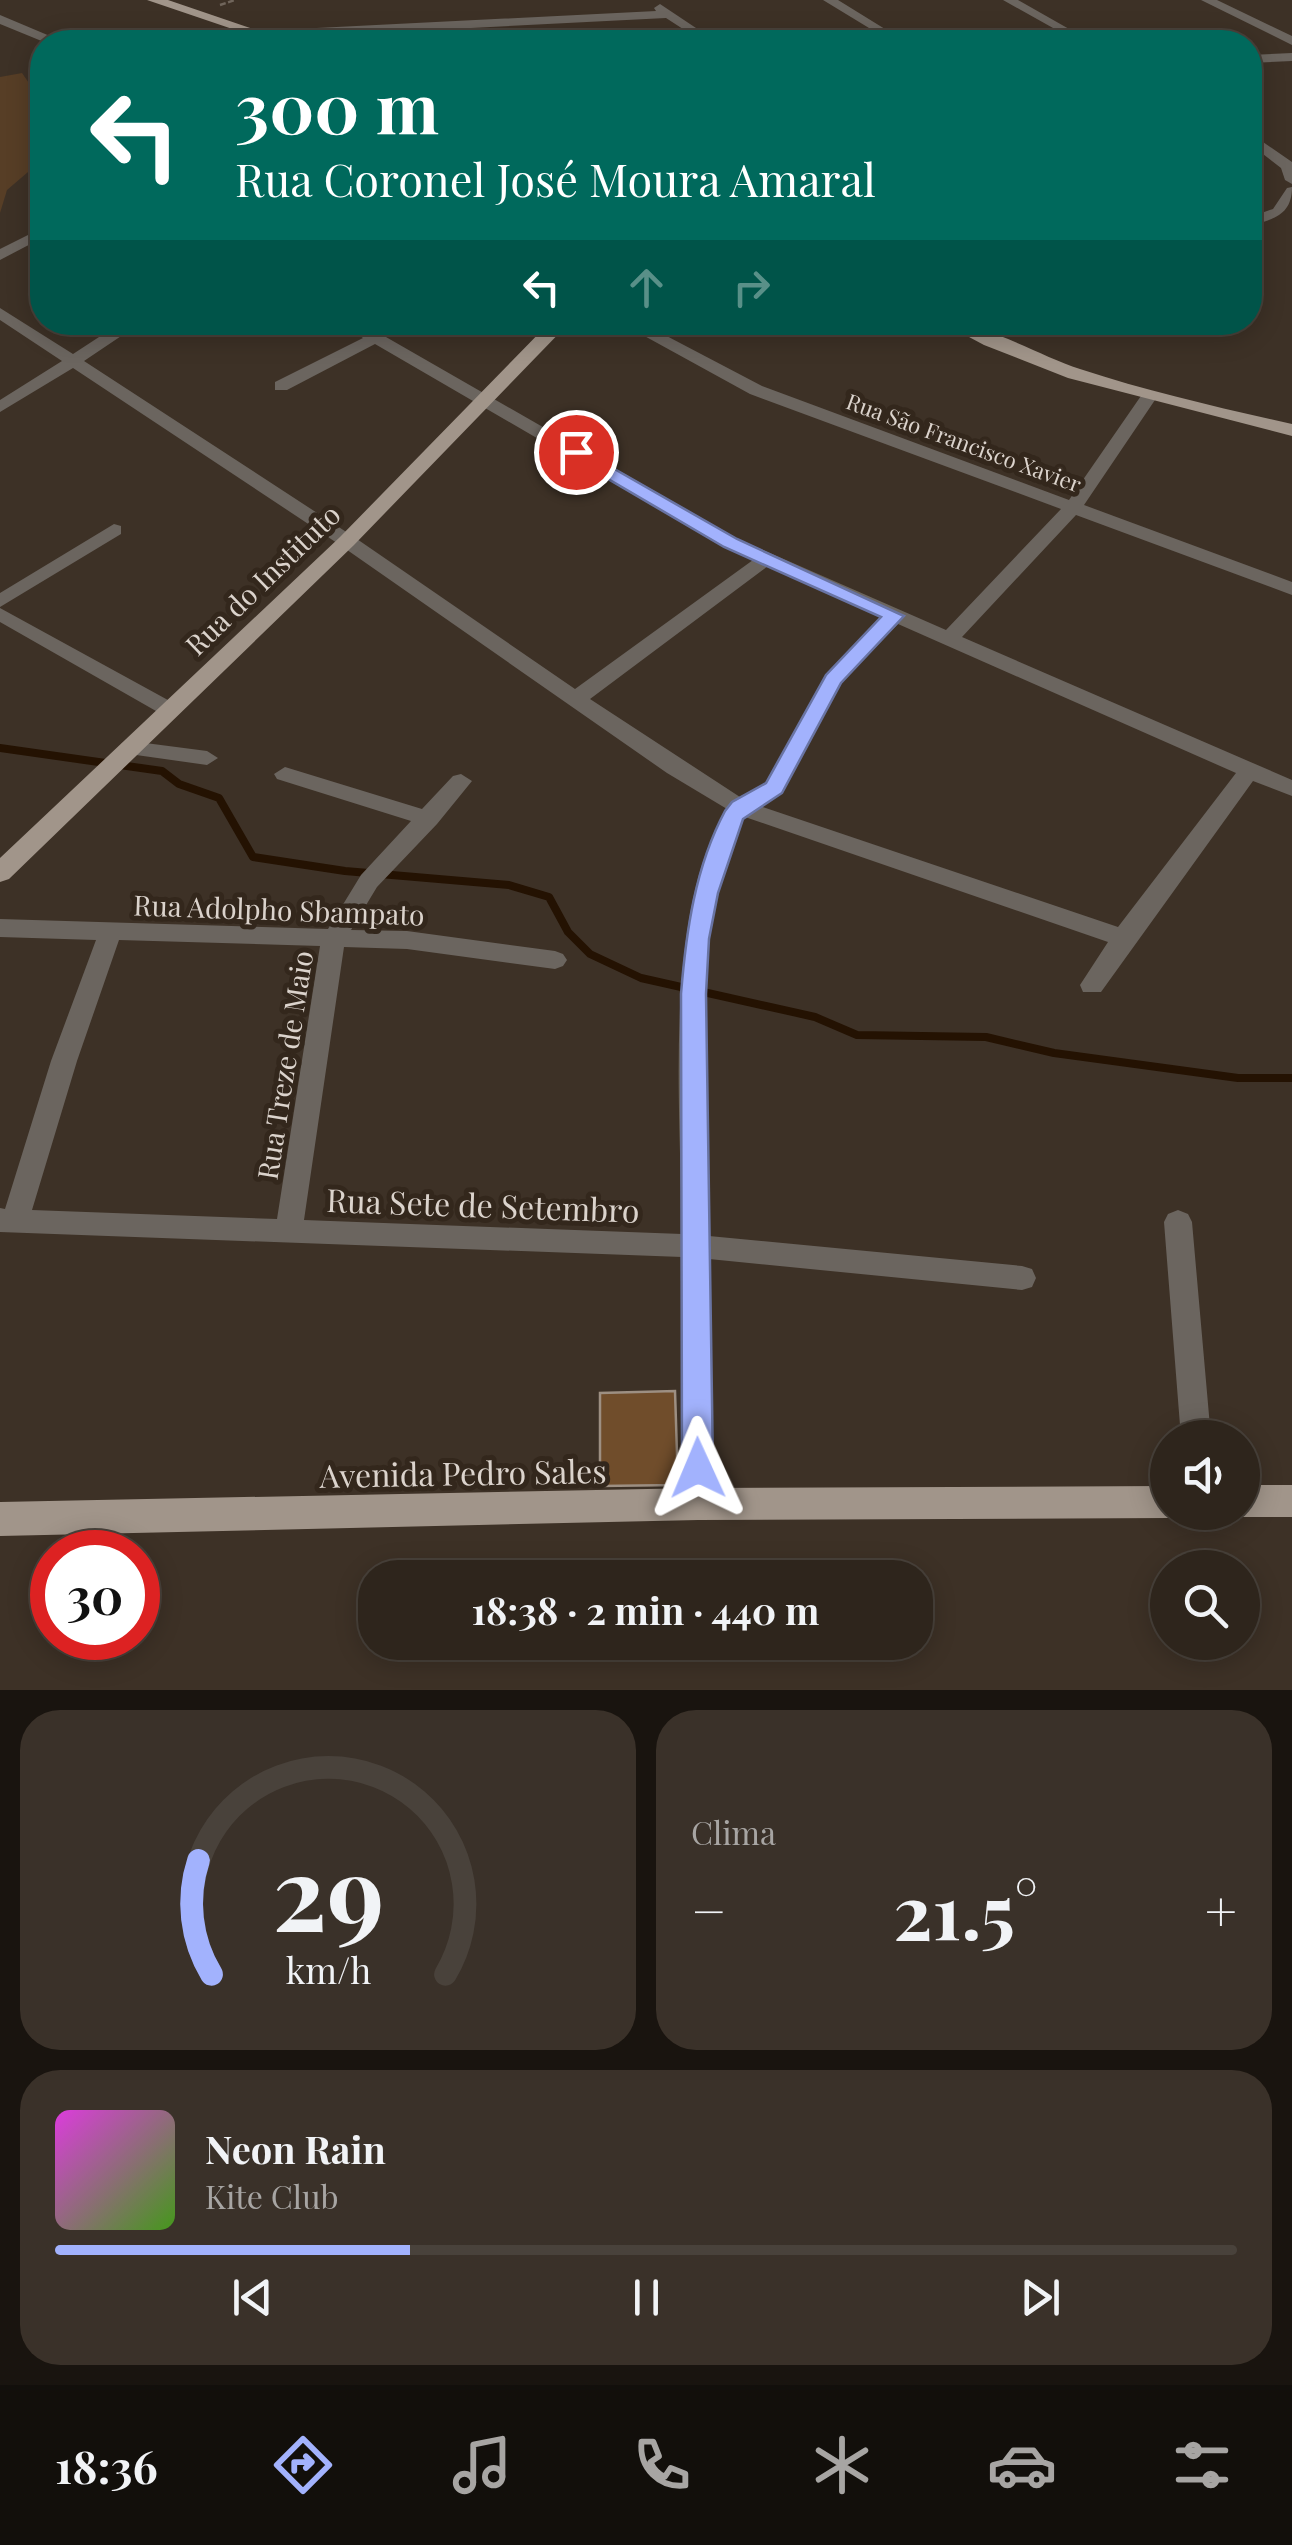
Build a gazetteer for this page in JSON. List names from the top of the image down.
{
  "streets": {
    "main road": ["Rua do Instituto", "Avenida Pedro Sales"],
    "street": [
      "Rua São Francisco Xavier",
      "Rua Adolpho Sbampato",
      "Rua Treze de Maio",
      "Rua Sete de Setembro"
    ]
  },
  "crossings": [
    ["Rua Adolpho Sbampato", "Rua Treze de Maio"],
    ["Rua Treze de Maio", "Rua Sete de Setembro"]
  ],
  "page": {
    "turn": ["300 m", "Rua Coronel José Moura Amaral"],
    "limit": "30",
    "trip": "18:38 · 2 min · 440 m",
    "tile": "Clima",
    "heat": ["−", "21.5°", "+"],
    "song": ["Neon Rain", "Kite Club"],
    "tabs": "18:36",
    "gauge": ["29", "km/h"]
  }
}
